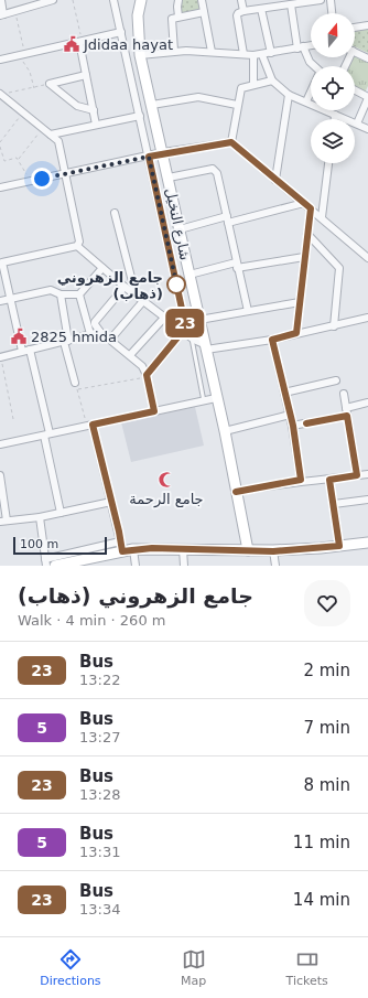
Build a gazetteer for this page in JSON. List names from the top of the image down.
{
  "streets": {
    "main road": ["شارع النخيل"]
  },
  "places": {
    "public building": ["Jdidaa hayat", "2825 hmida"],
    "other": ["جامع الزهروني (ذهاب)"],
    "mosque": ["جامع الرحمة"]
  },
  "lines": ["bus line 23"],
  "scale_bar": "100 m",
  "north": "top",
  "page": {
    "on_map": "23",
    "scale": "100 m",
    "heading": ["جامع الزهروني (ذهاب)", "Walk · 4 min · 260 m"],
    "list": [
      {
        "mark": "23",
        "name": "Bus",
        "note": "13:22",
        "value": "2 min"
      },
      {
        "mark": "5",
        "name": "Bus",
        "note": "13:27",
        "value": "7 min"
      },
      {
        "mark": "23",
        "name": "Bus",
        "note": "13:28",
        "value": "8 min"
      },
      {
        "mark": "5",
        "name": "Bus",
        "note": "13:31",
        "value": "11 min"
      },
      {
        "mark": "23",
        "name": "Bus",
        "note": "13:34",
        "value": "14 min"
      }
    ],
    "tabs": ["Directions", "Map", "Tickets"]
  }
}
